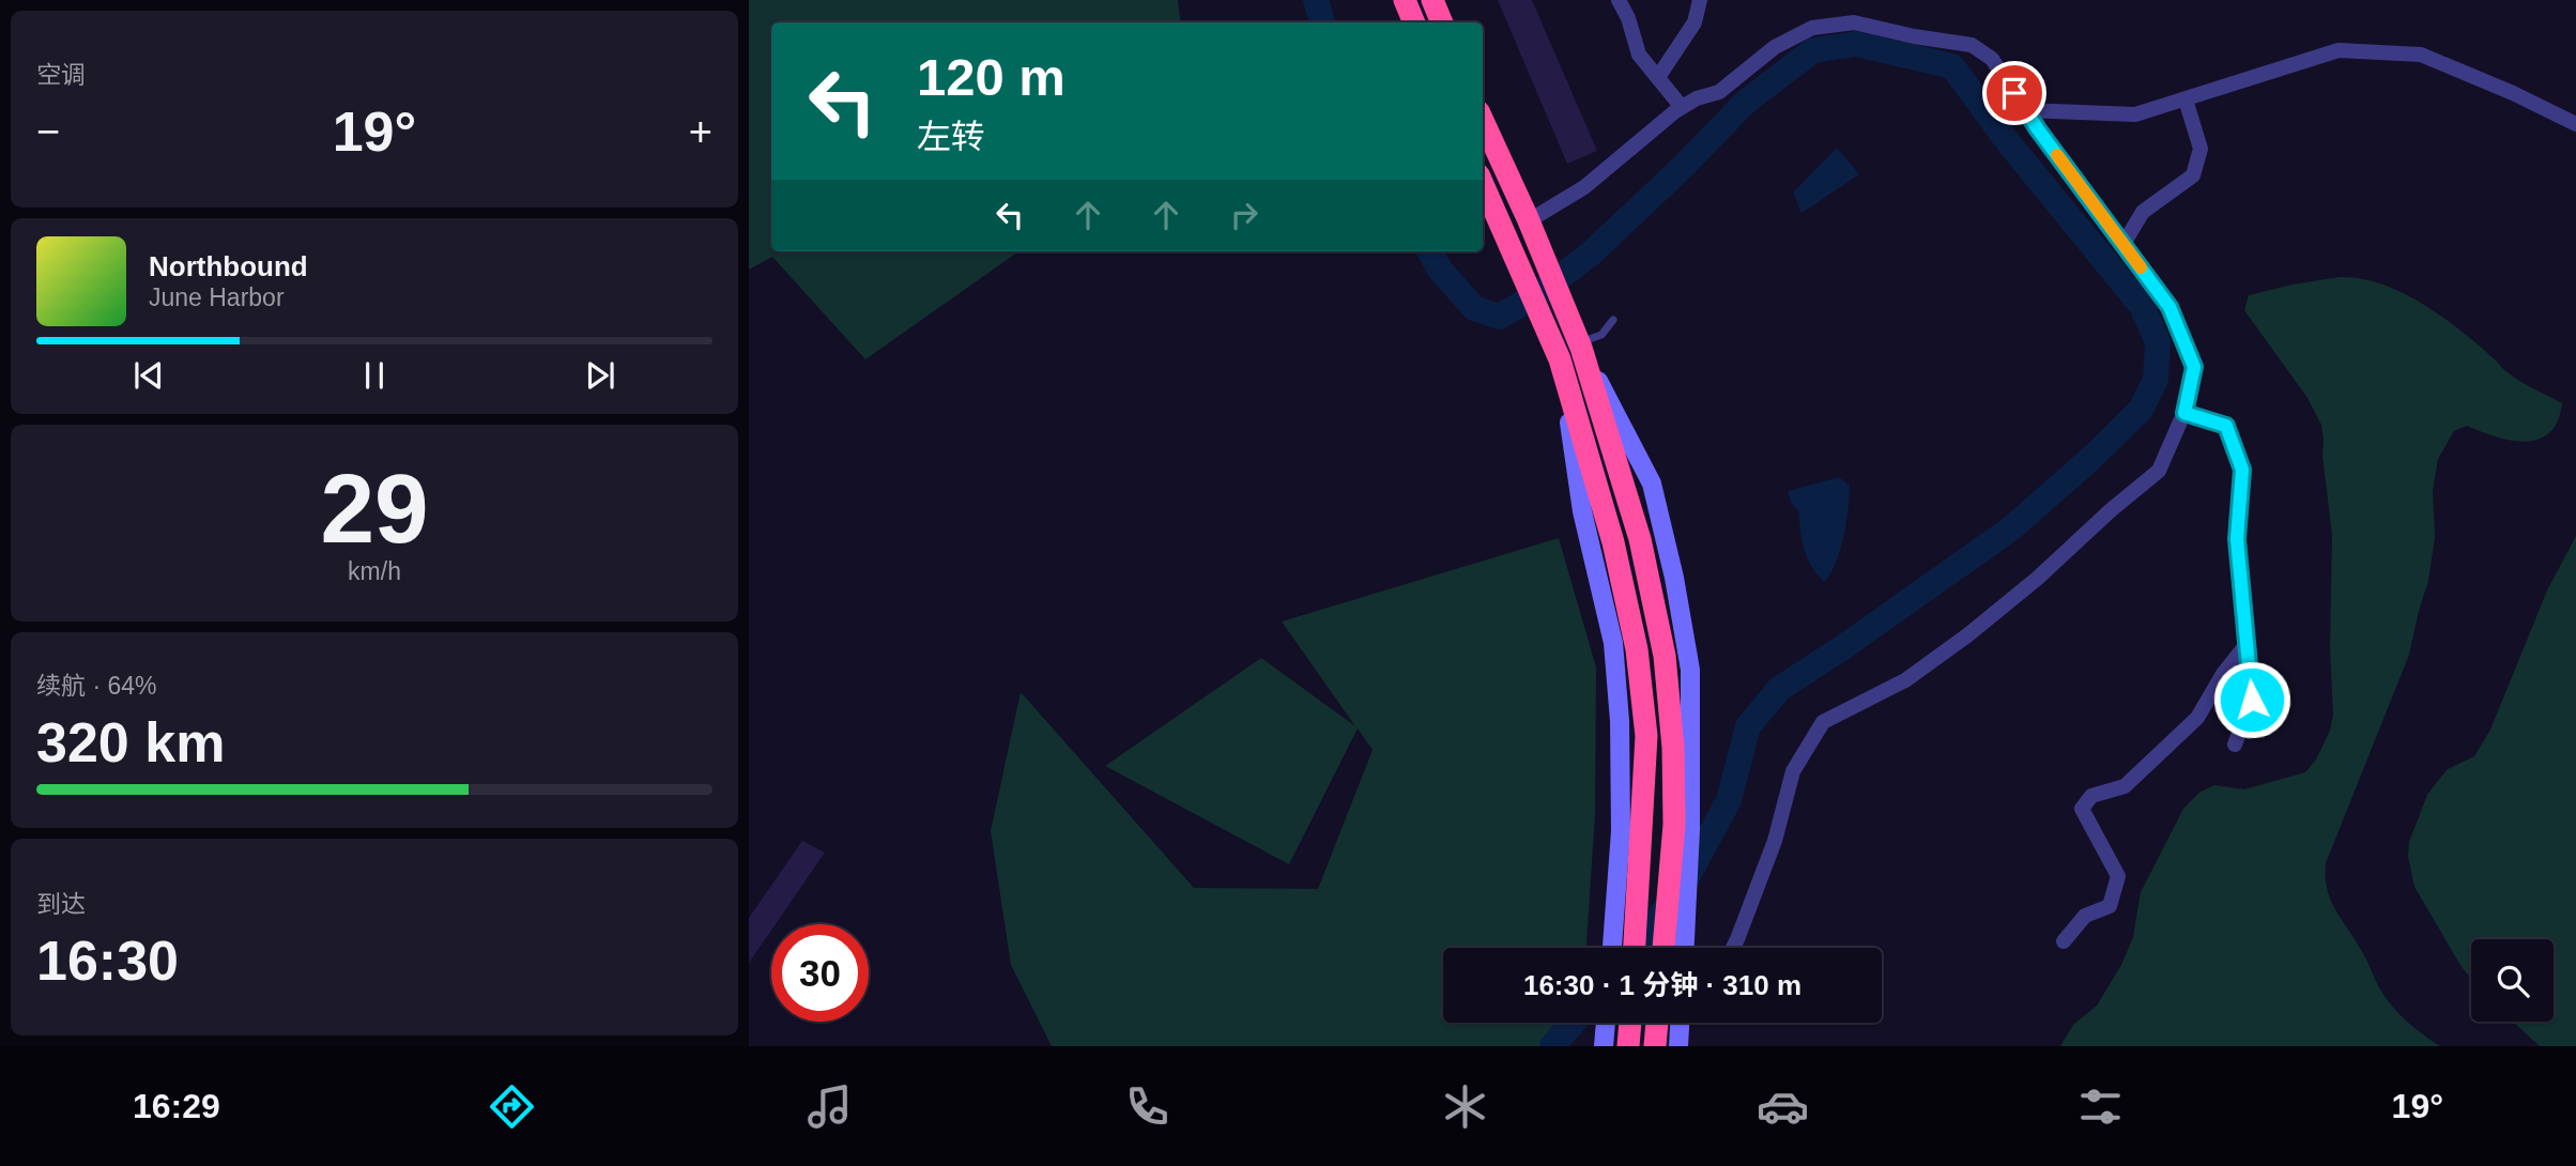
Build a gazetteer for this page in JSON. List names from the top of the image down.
{
  "page": {
    "tile": [
      "空调",
      ["29", "km/h"],
      ["续航 · 64%", "320 km"],
      ["到达", "16:30"]
    ],
    "turn": ["120 m", "左转"],
    "heat": ["−", "19°", "+"],
    "song": ["Northbound", "June Harbor"],
    "limit": "30",
    "trip": "16:30 · 1 分钟 · 310 m",
    "tabs": ["16:29", "19°"]
  }
}
